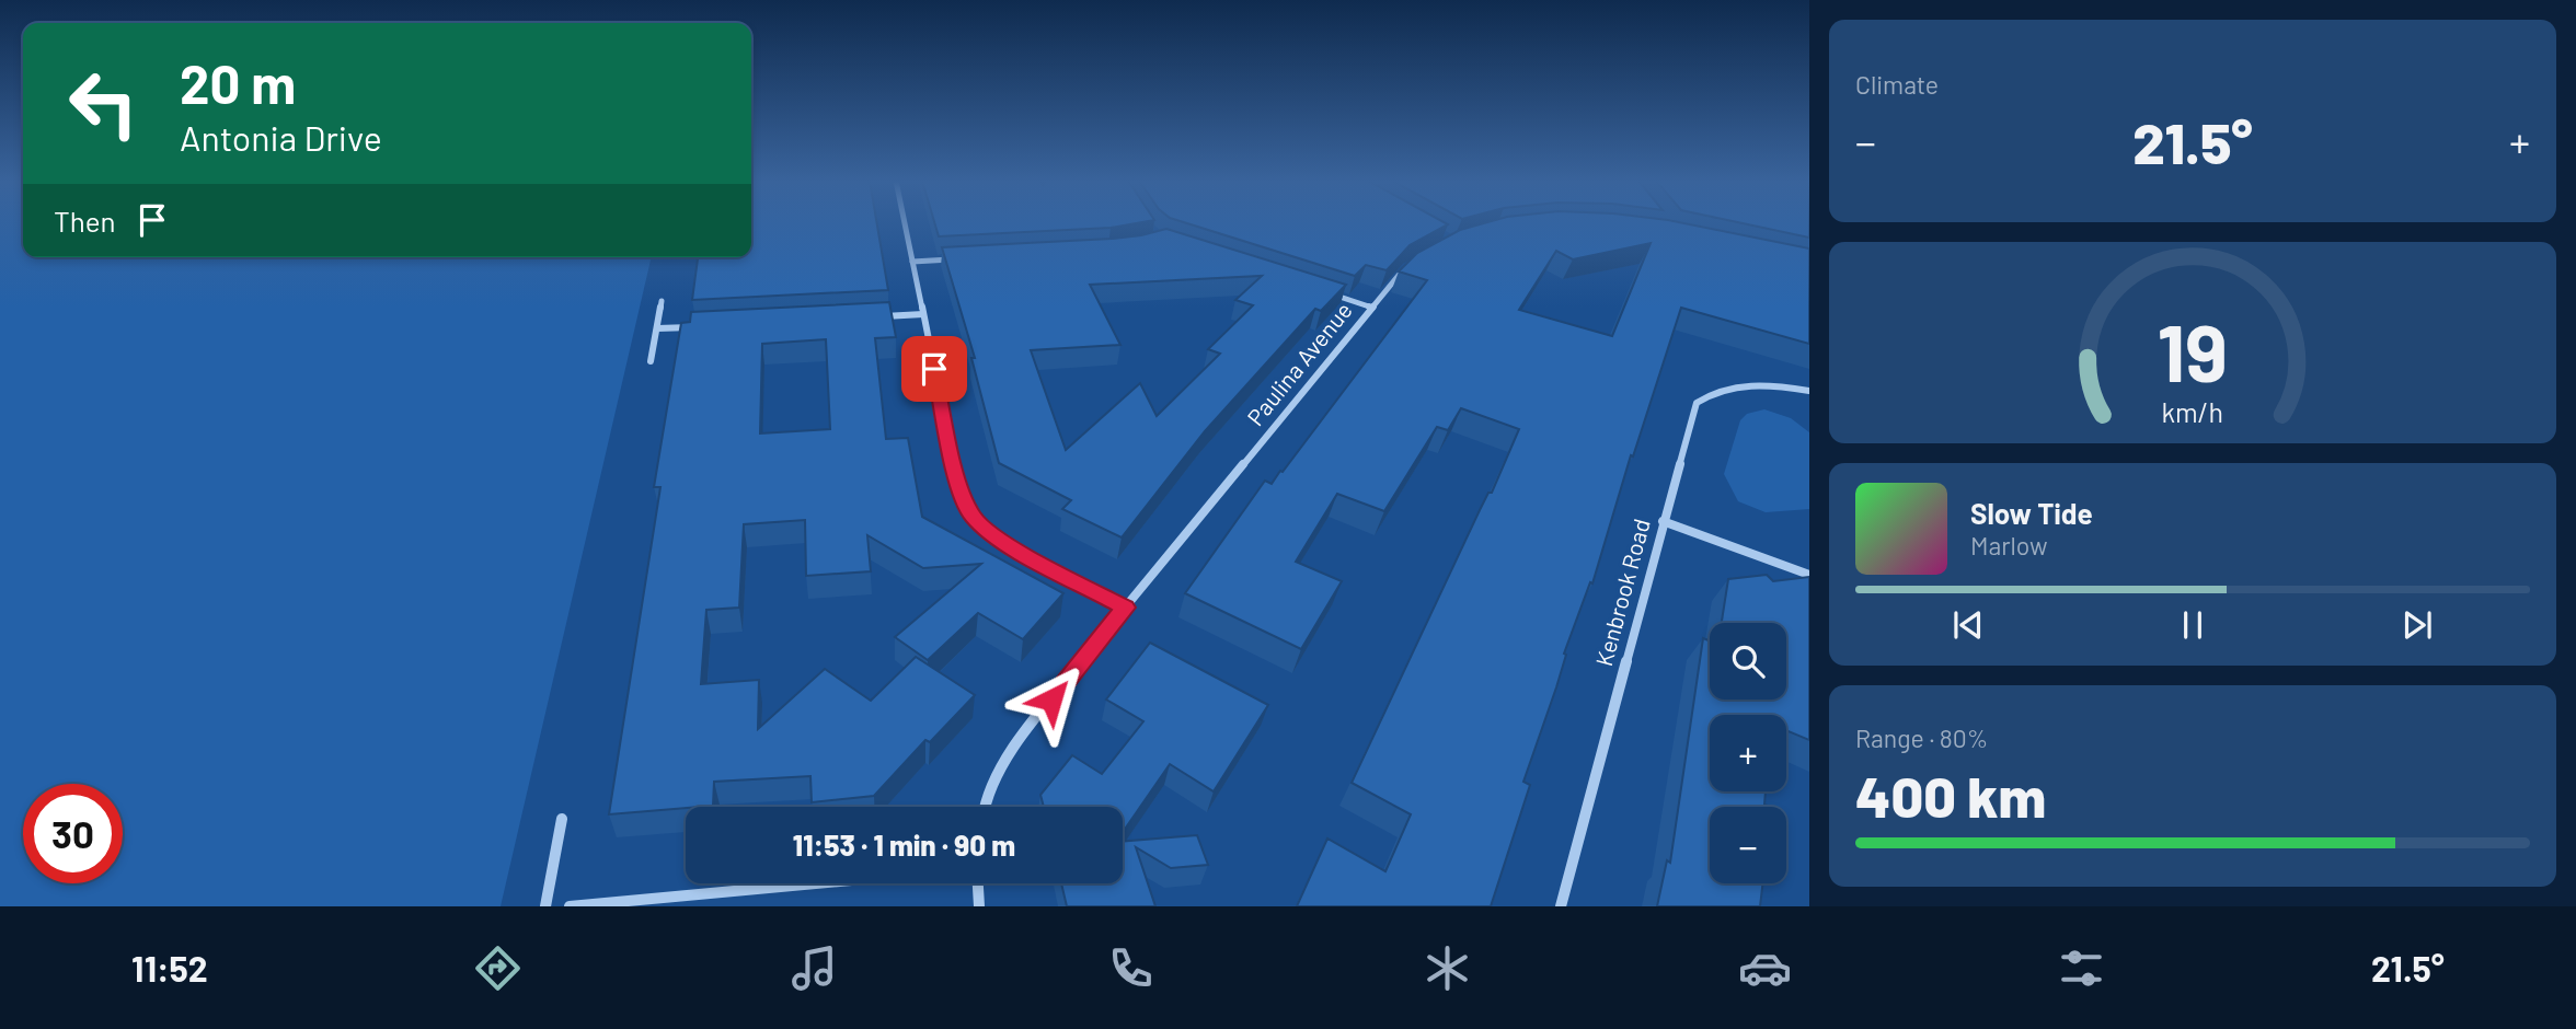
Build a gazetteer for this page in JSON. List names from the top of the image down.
{
  "streets": {
    "street": ["Paulina Avenue", "Kenbrook Road"]
  },
  "page": {
    "tile": [
      "Climate",
      ["Range · 80%", "400 km"]
    ],
    "turn": ["20 m", "Antonia Drive"],
    "heat": ["−", "21.5°", "+"],
    "then": "Then",
    "song": ["Slow Tide", "Marlow"],
    "map_buttons": ["+", "−"],
    "limit": "30",
    "trip": "11:53 · 1 min · 90 m",
    "tabs": ["11:52", "21.5°"],
    "gauge": ["19", "km/h"]
  }
}
